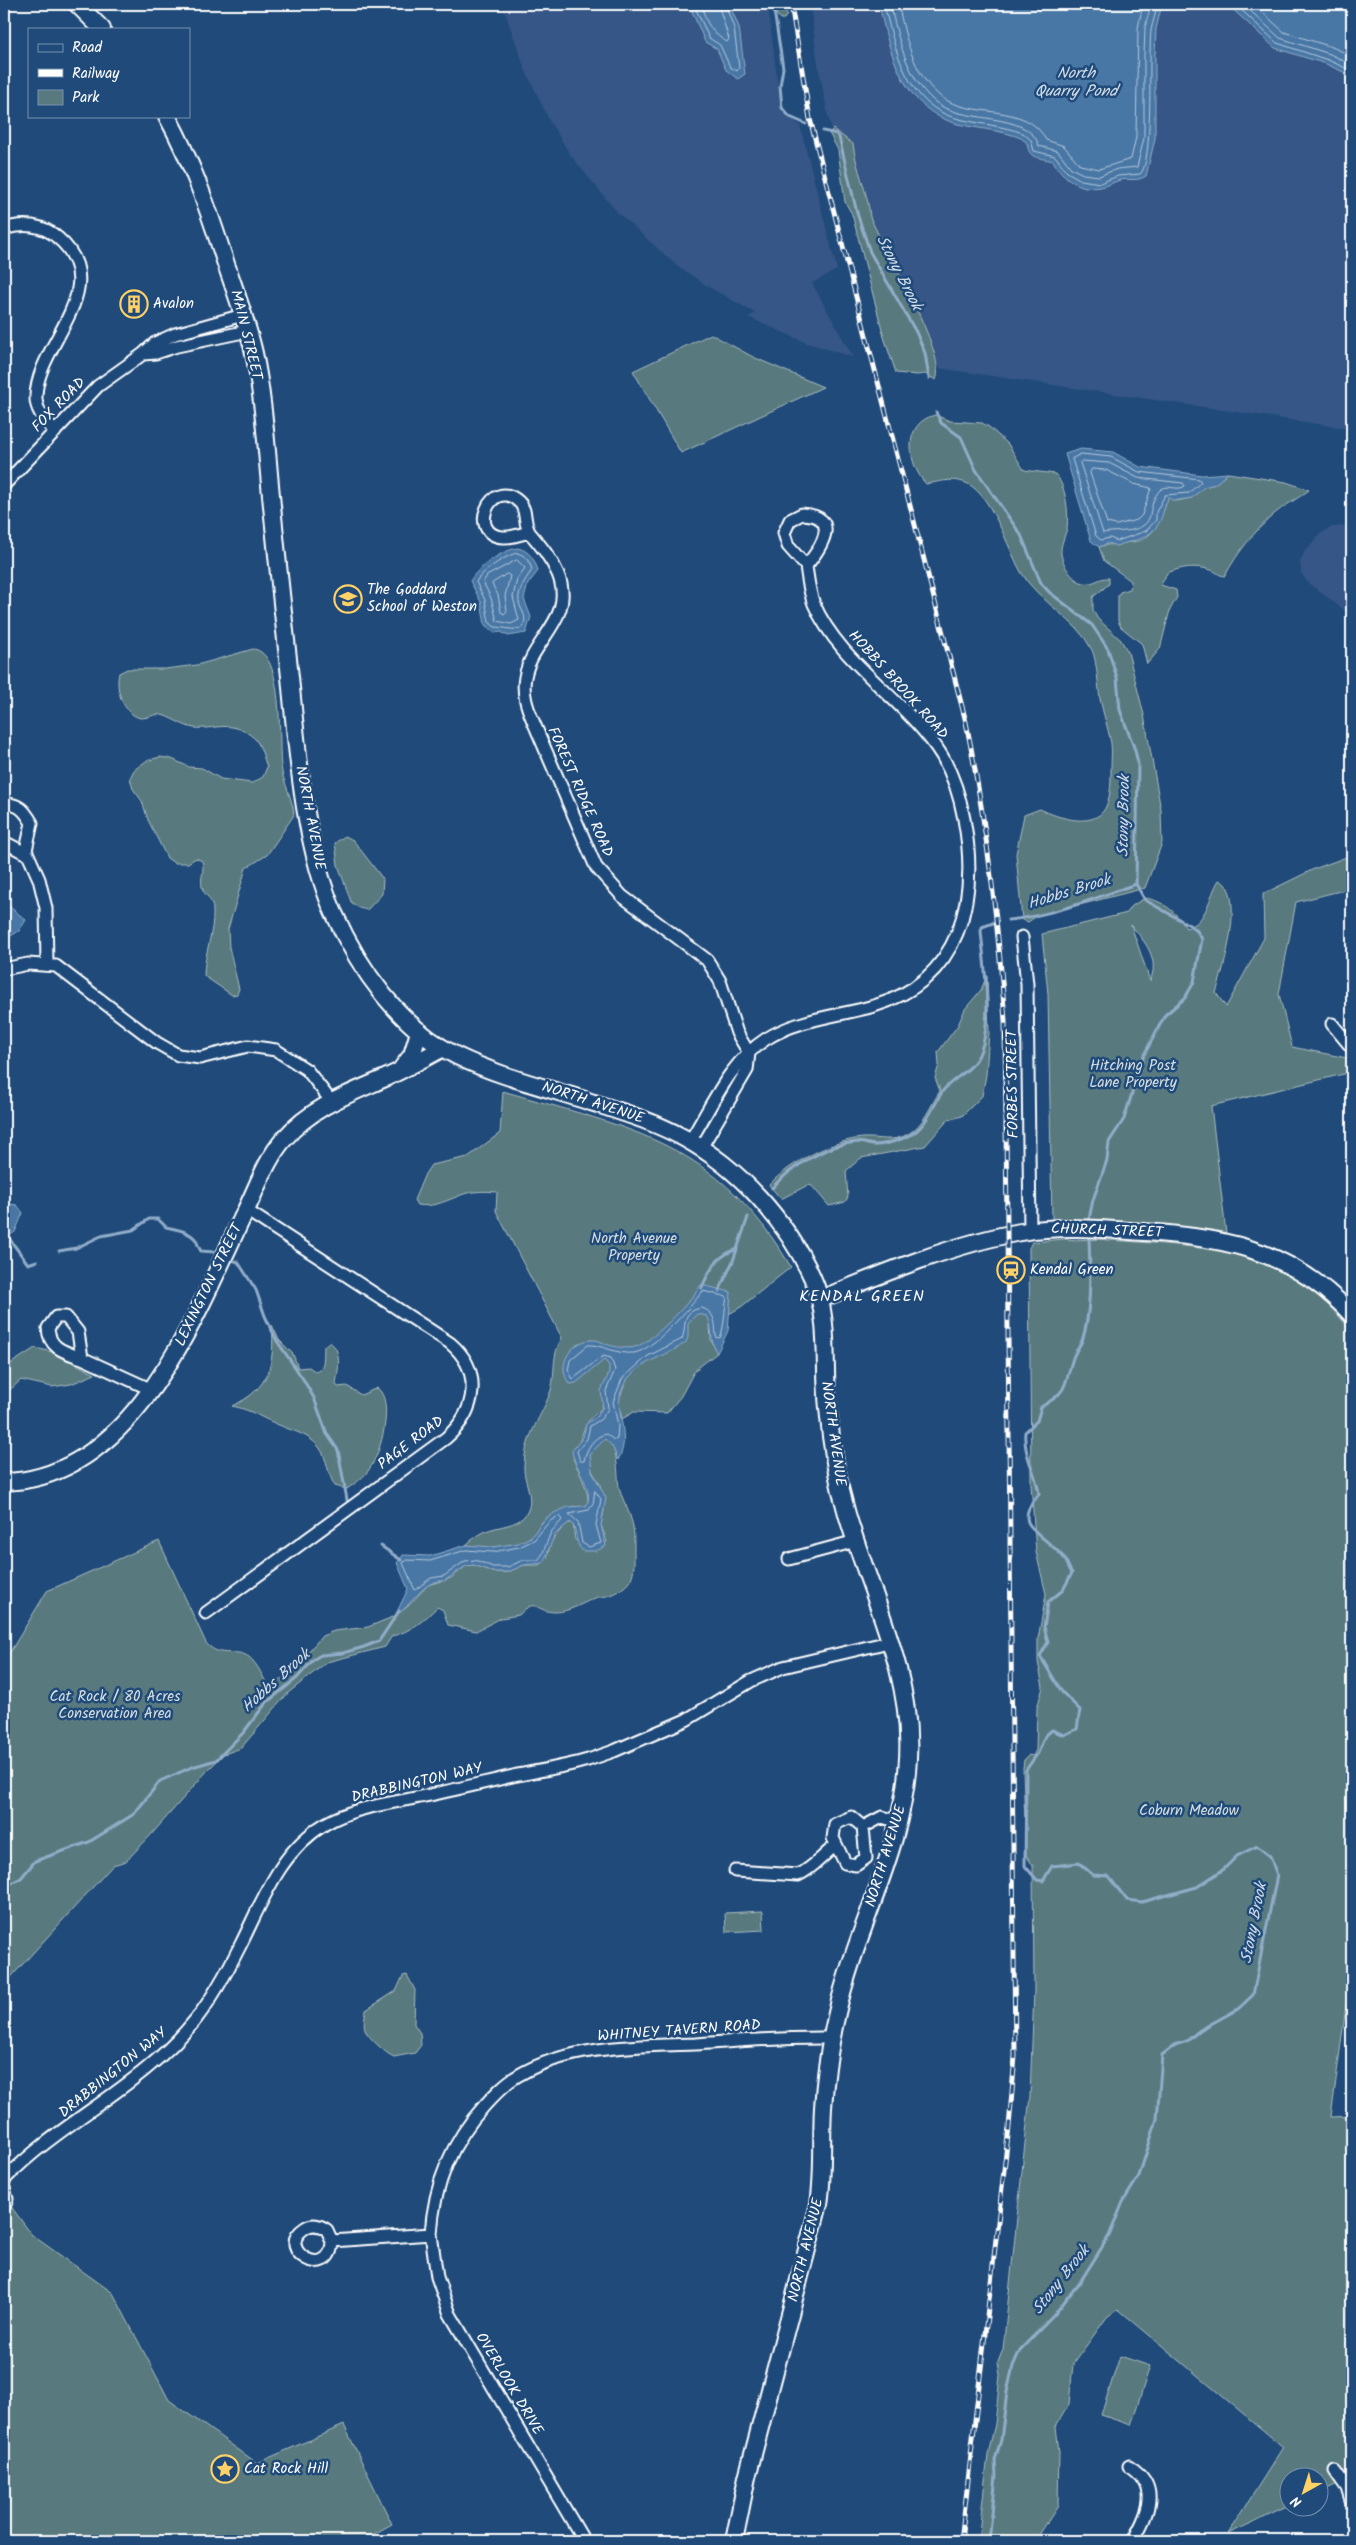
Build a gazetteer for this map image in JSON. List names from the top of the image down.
{
  "streets": {
    "main road": [
      "MAIN STREET",
      "NORTH AVENUE",
      "CHURCH STREET",
      "LEXINGTON STREET"
    ],
    "street": [
      "FOX ROAD",
      "HOBBS BROOK ROAD",
      "FOREST RIDGE ROAD",
      "FORBES STREET",
      "PAGE ROAD",
      "DRABBINGTON WAY",
      "WHITNEY TAVERN ROAD",
      "OVERLOOK DRIVE"
    ]
  },
  "crossings": [
    ["MAIN STREET", "FOX ROAD"],
    ["MAIN STREET", "NORTH AVENUE"],
    ["HOBBS BROOK ROAD", "FOREST RIDGE ROAD"],
    ["NORTH AVENUE", "CHURCH STREET"],
    ["NORTH AVENUE", "LEXINGTON STREET"],
    ["NORTH AVENUE", "DRABBINGTON WAY"],
    ["NORTH AVENUE", "WHITNEY TAVERN ROAD"],
    ["FORBES STREET", "CHURCH STREET"],
    ["LEXINGTON STREET", "PAGE ROAD"],
    ["WHITNEY TAVERN ROAD", "OVERLOOK DRIVE"]
  ],
  "districts": ["KENDAL GREEN"],
  "water": ["North Quarry Pond", "Stony Brook", "Hobbs Brook"],
  "parks": [
    "Hitching Post Lane Property",
    "North Avenue Property",
    "Cat Rock / 80 Acres Conservation Area",
    "Coburn Meadow"
  ],
  "places": {
    "building": ["Avalon"],
    "school or university": ["The Goddard School of Weston"],
    "station": ["Kendal Green"],
    "place": ["Cat Rock Hill"]
  },
  "legend": ["Road", "Railway", "Park"],
  "north": "bottom left"
}
